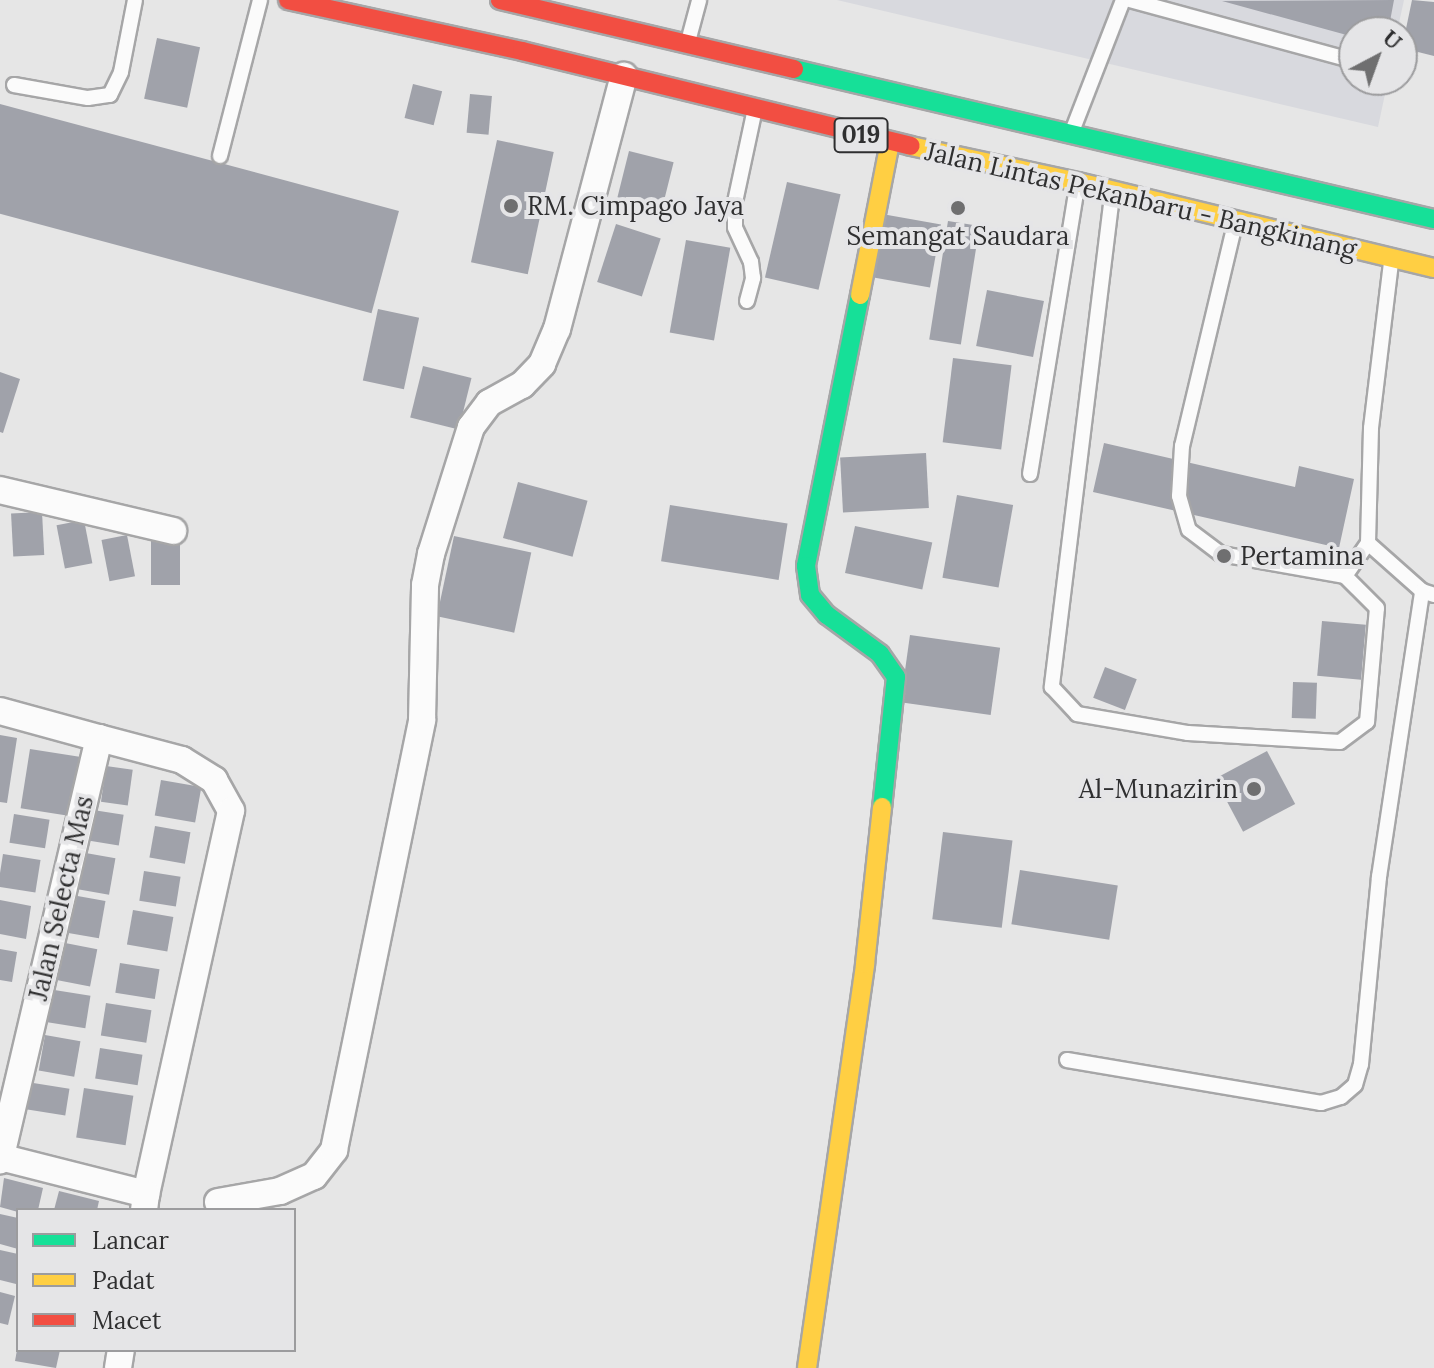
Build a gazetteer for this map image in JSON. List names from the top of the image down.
{
  "streets": {
    "main road": ["019", "Jalan Lintas Pekanbaru - Bangkinang"],
    "street": ["Jalan Selecta Mas"]
  },
  "places": [
    "RM. Cimpago Jaya",
    "Semangat Saudara",
    "Pertamina",
    "Al-Munazirin"
  ],
  "legend": ["Lancar", "Padat", "Macet"],
  "north": "top right"
}
